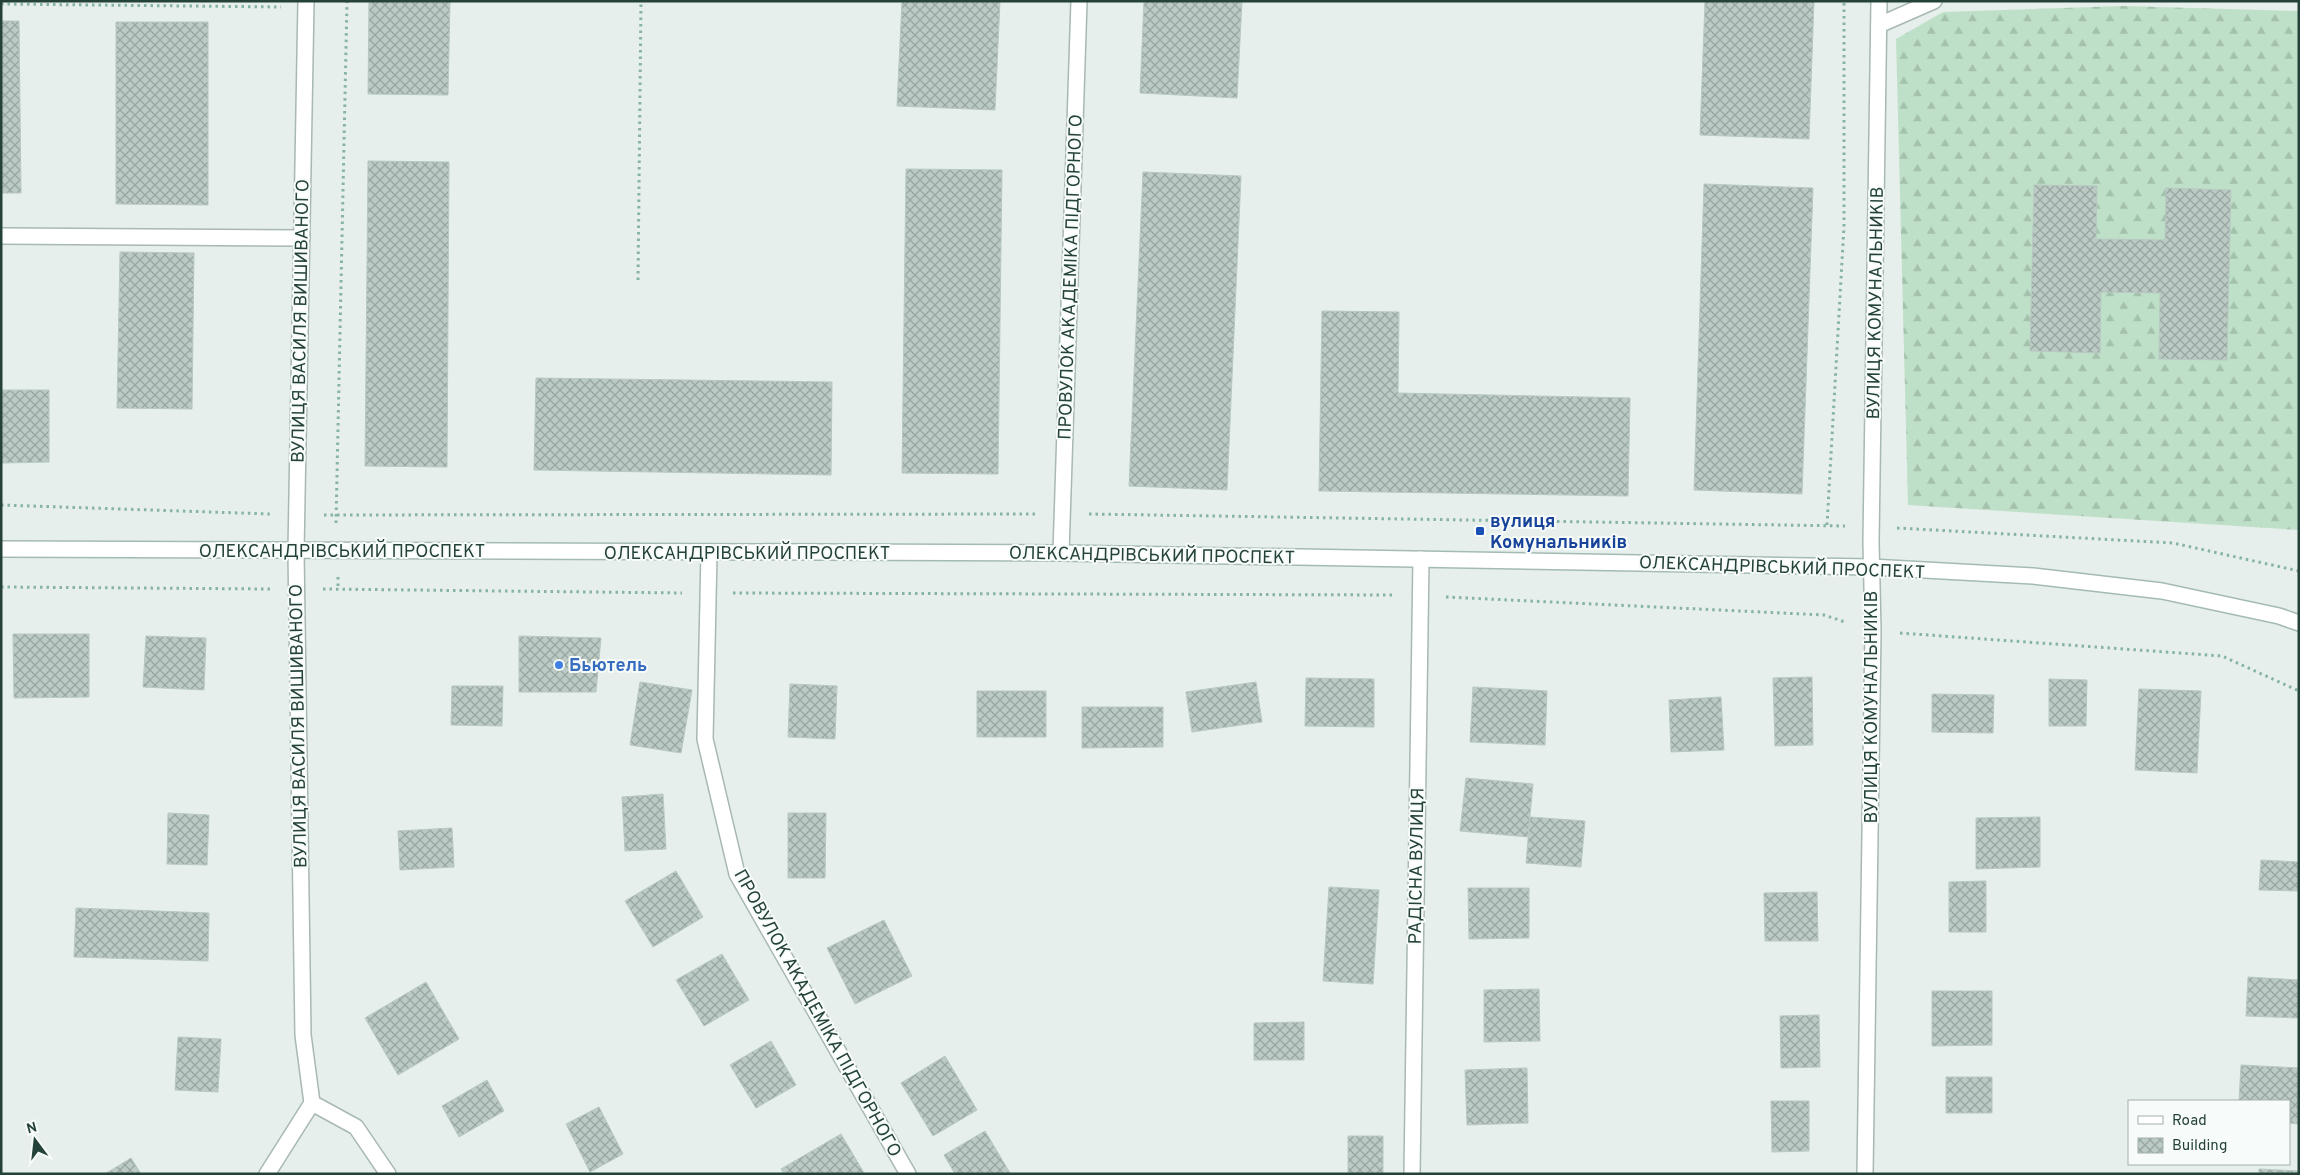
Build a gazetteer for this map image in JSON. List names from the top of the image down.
{
  "streets": {
    "street": [
      "ПРОВУЛОК АКАДЕМІКА ПІДГОРНОГО",
      "ВУЛИЦЯ КОМУНАЛЬНИКІВ",
      "ВУЛИЦЯ ВАСИЛЯ ВИШИВАНОГО",
      "ОЛЕКСАНДРІВСЬКИЙ ПРОСПЕКТ",
      "РАДІСНА ВУЛИЦЯ"
    ]
  },
  "crossings": [
    ["ПРОВУЛОК АКАДЕМІКА ПІДГОРНОГО", "ОЛЕКСАНДРІВСЬКИЙ ПРОСПЕКТ"],
    ["ВУЛИЦЯ КОМУНАЛЬНИКІВ", "ОЛЕКСАНДРІВСЬКИЙ ПРОСПЕКТ"],
    ["ВУЛИЦЯ ВАСИЛЯ ВИШИВАНОГО", "ОЛЕКСАНДРІВСЬКИЙ ПРОСПЕКТ"],
    ["ОЛЕКСАНДРІВСЬКИЙ ПРОСПЕКТ", "РАДІСНА ВУЛИЦЯ"]
  ],
  "places": {
    "transit": ["вулиця Комунальників"],
    "other": ["Бьютель"]
  },
  "legend": ["Road", "Building"],
  "north": "top"
}
